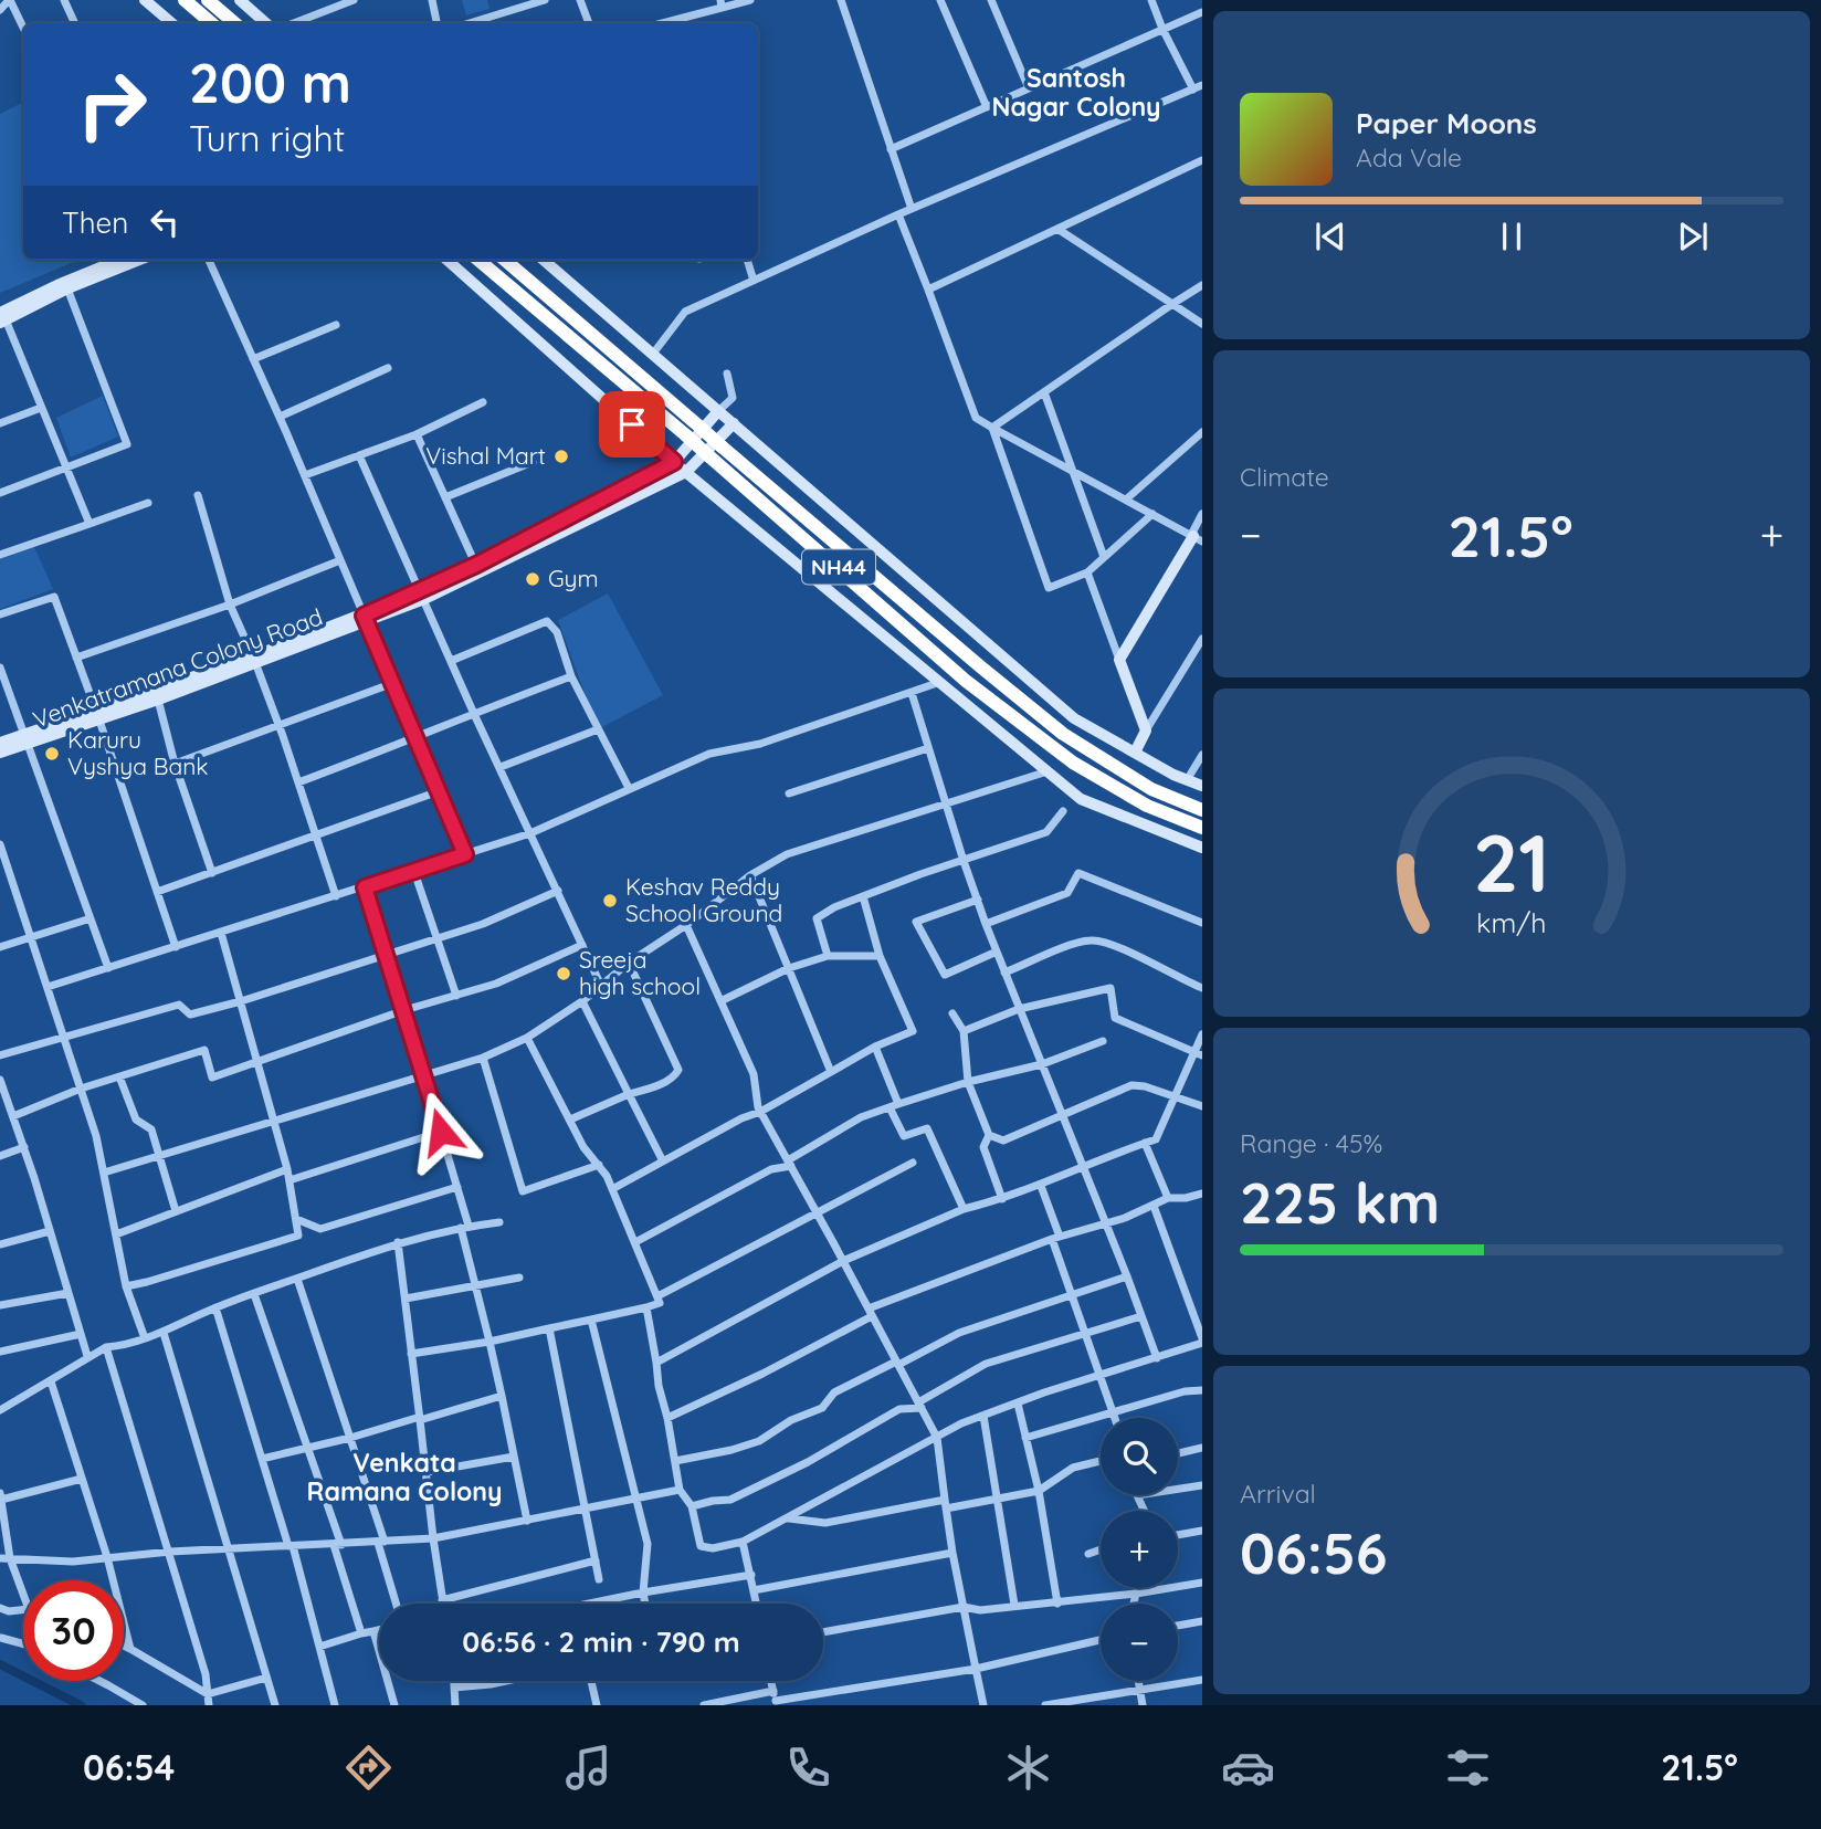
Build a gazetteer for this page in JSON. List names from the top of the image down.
{
  "streets": {
    "highway": ["NH44"],
    "street": ["Venkatramana Colony Road"]
  },
  "districts": ["Santosh Nagar Colony", "Venkata Ramana Colony"],
  "places": [
    "Vishal Mart",
    "Gym",
    "Karuru Vyshya Bank",
    "Keshav Reddy School Ground",
    "Sreeja high school"
  ],
  "page": {
    "turn": ["200 m", "Turn right"],
    "song": ["Paper Moons", "Ada Vale"],
    "then": "Then",
    "tile": [
      "Climate",
      ["Range · 45%", "225 km"],
      ["Arrival", "06:56"]
    ],
    "heat": ["−", "21.5°", "+"],
    "map_buttons": ["+", "−"],
    "limit": "30",
    "trip": "06:56 · 2 min · 790 m",
    "tabs": ["06:54", "21.5°"],
    "gauge": ["21", "km/h"]
  }
}
